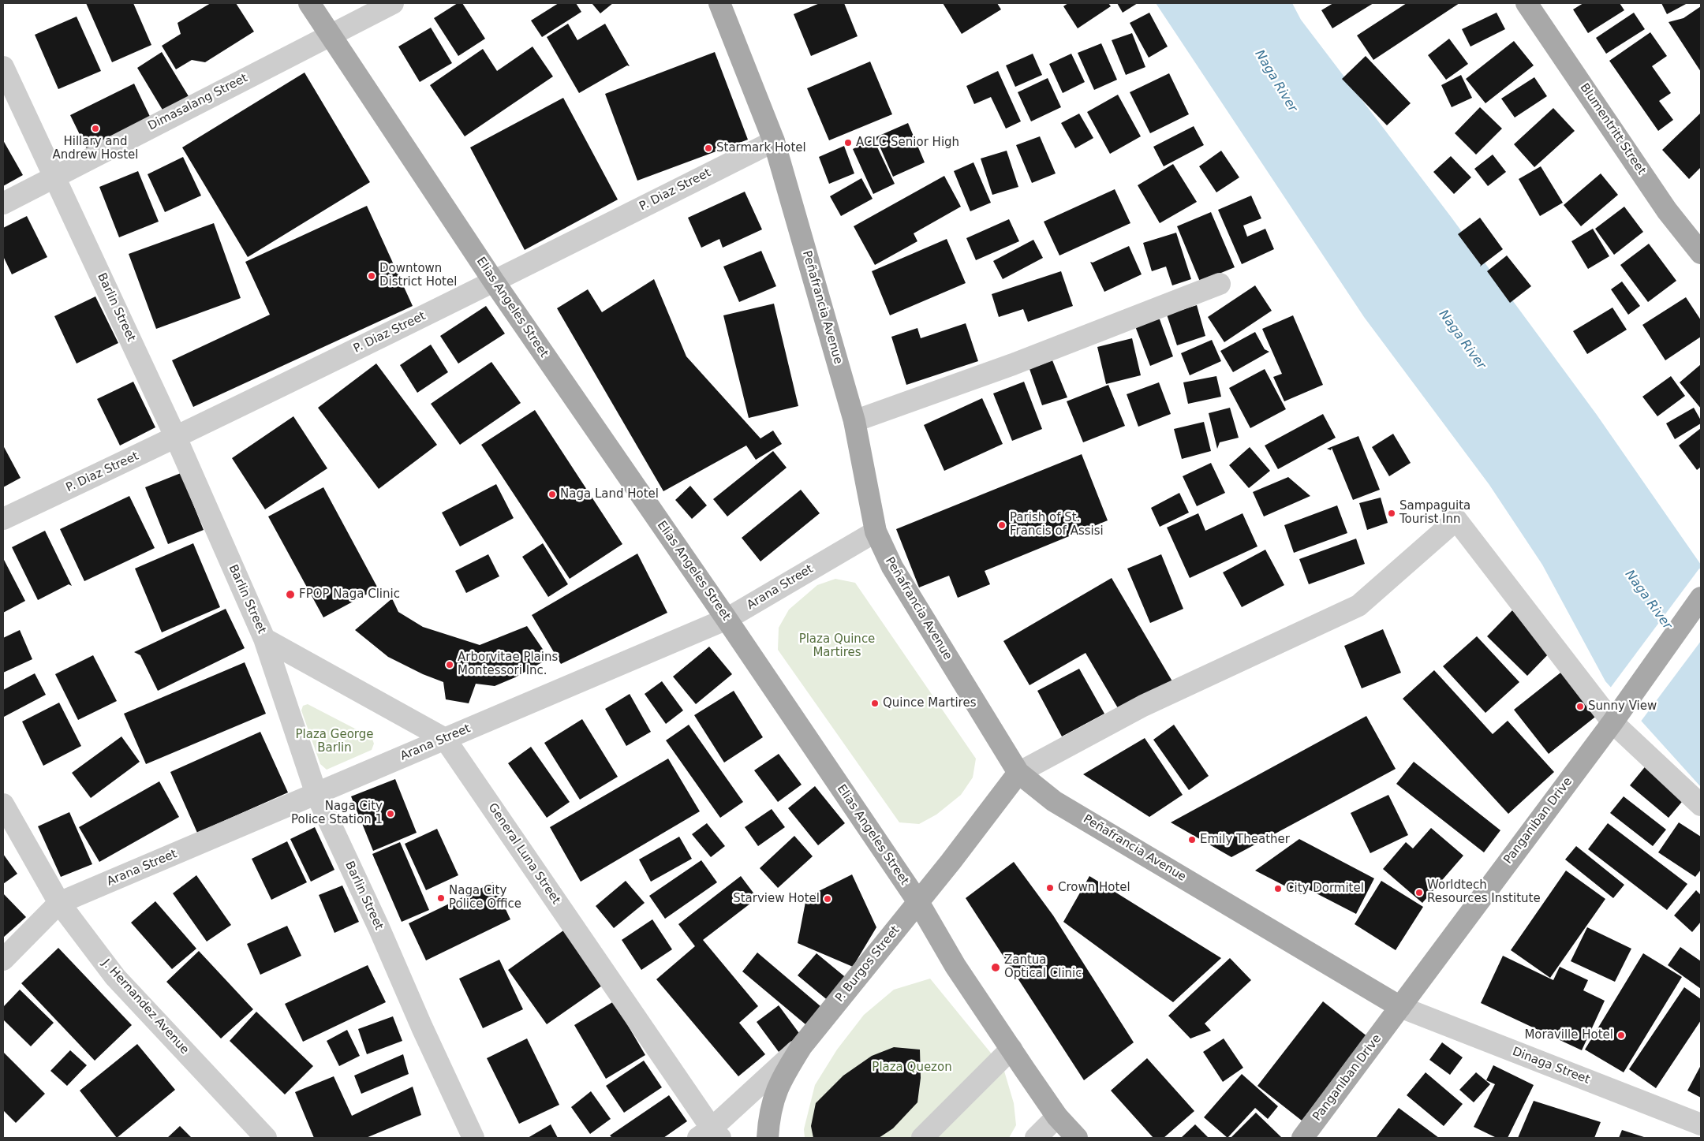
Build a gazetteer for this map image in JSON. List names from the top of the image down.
{
  "streets": {
    "main road": [
      "Blumentritt Street",
      "Elias Angeles Street",
      "Peñafrancia Avenue",
      "Panganiban Drive",
      "P. Burgos Street"
    ],
    "street": [
      "Dimasalang Street",
      "P. Diaz Street",
      "Barlin Street",
      "Arana Street",
      "General Luna Street",
      "J. Hernandez Avenue",
      "Dinaga Street"
    ]
  },
  "crossings": [
    ["Dimasalang Street", "Barlin Street"],
    ["Dimasalang Street", "Elias Angeles Street"],
    ["P. Diaz Street", "Barlin Street"],
    ["P. Diaz Street", "Elias Angeles Street"],
    ["P. Diaz Street", "Peñafrancia Avenue"],
    ["Barlin Street", "Arana Street"],
    ["Barlin Street", "General Luna Street"],
    ["Elias Angeles Street", "Arana Street"],
    ["Elias Angeles Street", "P. Burgos Street"],
    ["Peñafrancia Avenue", "Arana Street"],
    ["Peñafrancia Avenue", "Panganiban Drive"],
    ["Peñafrancia Avenue", "P. Burgos Street"],
    ["Peñafrancia Avenue", "Dinaga Street"],
    ["Arana Street", "General Luna Street"],
    ["Arana Street", "J. Hernandez Avenue"],
    ["Panganiban Drive", "Dinaga Street"],
    ["General Luna Street", "P. Burgos Street"]
  ],
  "water": ["Naga River"],
  "parks": ["Plaza Quince Martires", "Plaza George Barlin", "Plaza Quezon"],
  "places": [
    "Hillary and Andrew Hostel",
    "ACLC Senior High",
    "Starmark Hotel",
    "Downtown District Hotel",
    "Naga Land Hotel",
    "Sampaguita Tourist Inn",
    "Parish of St. Francis of Assisi",
    "FPOP Naga Clinic",
    "Arborvitae Plains Montessori Inc.",
    "Quince Martires",
    "Sunny View",
    "Naga City Police Station 1",
    "Emily Theather",
    "Crown Hotel",
    "City Dormitel",
    "Worldtech Resources Institute",
    "Naga City Police Office",
    "Starview Hotel",
    "Zantua Optical Clinic",
    "Moraville Hotel"
  ]
}
